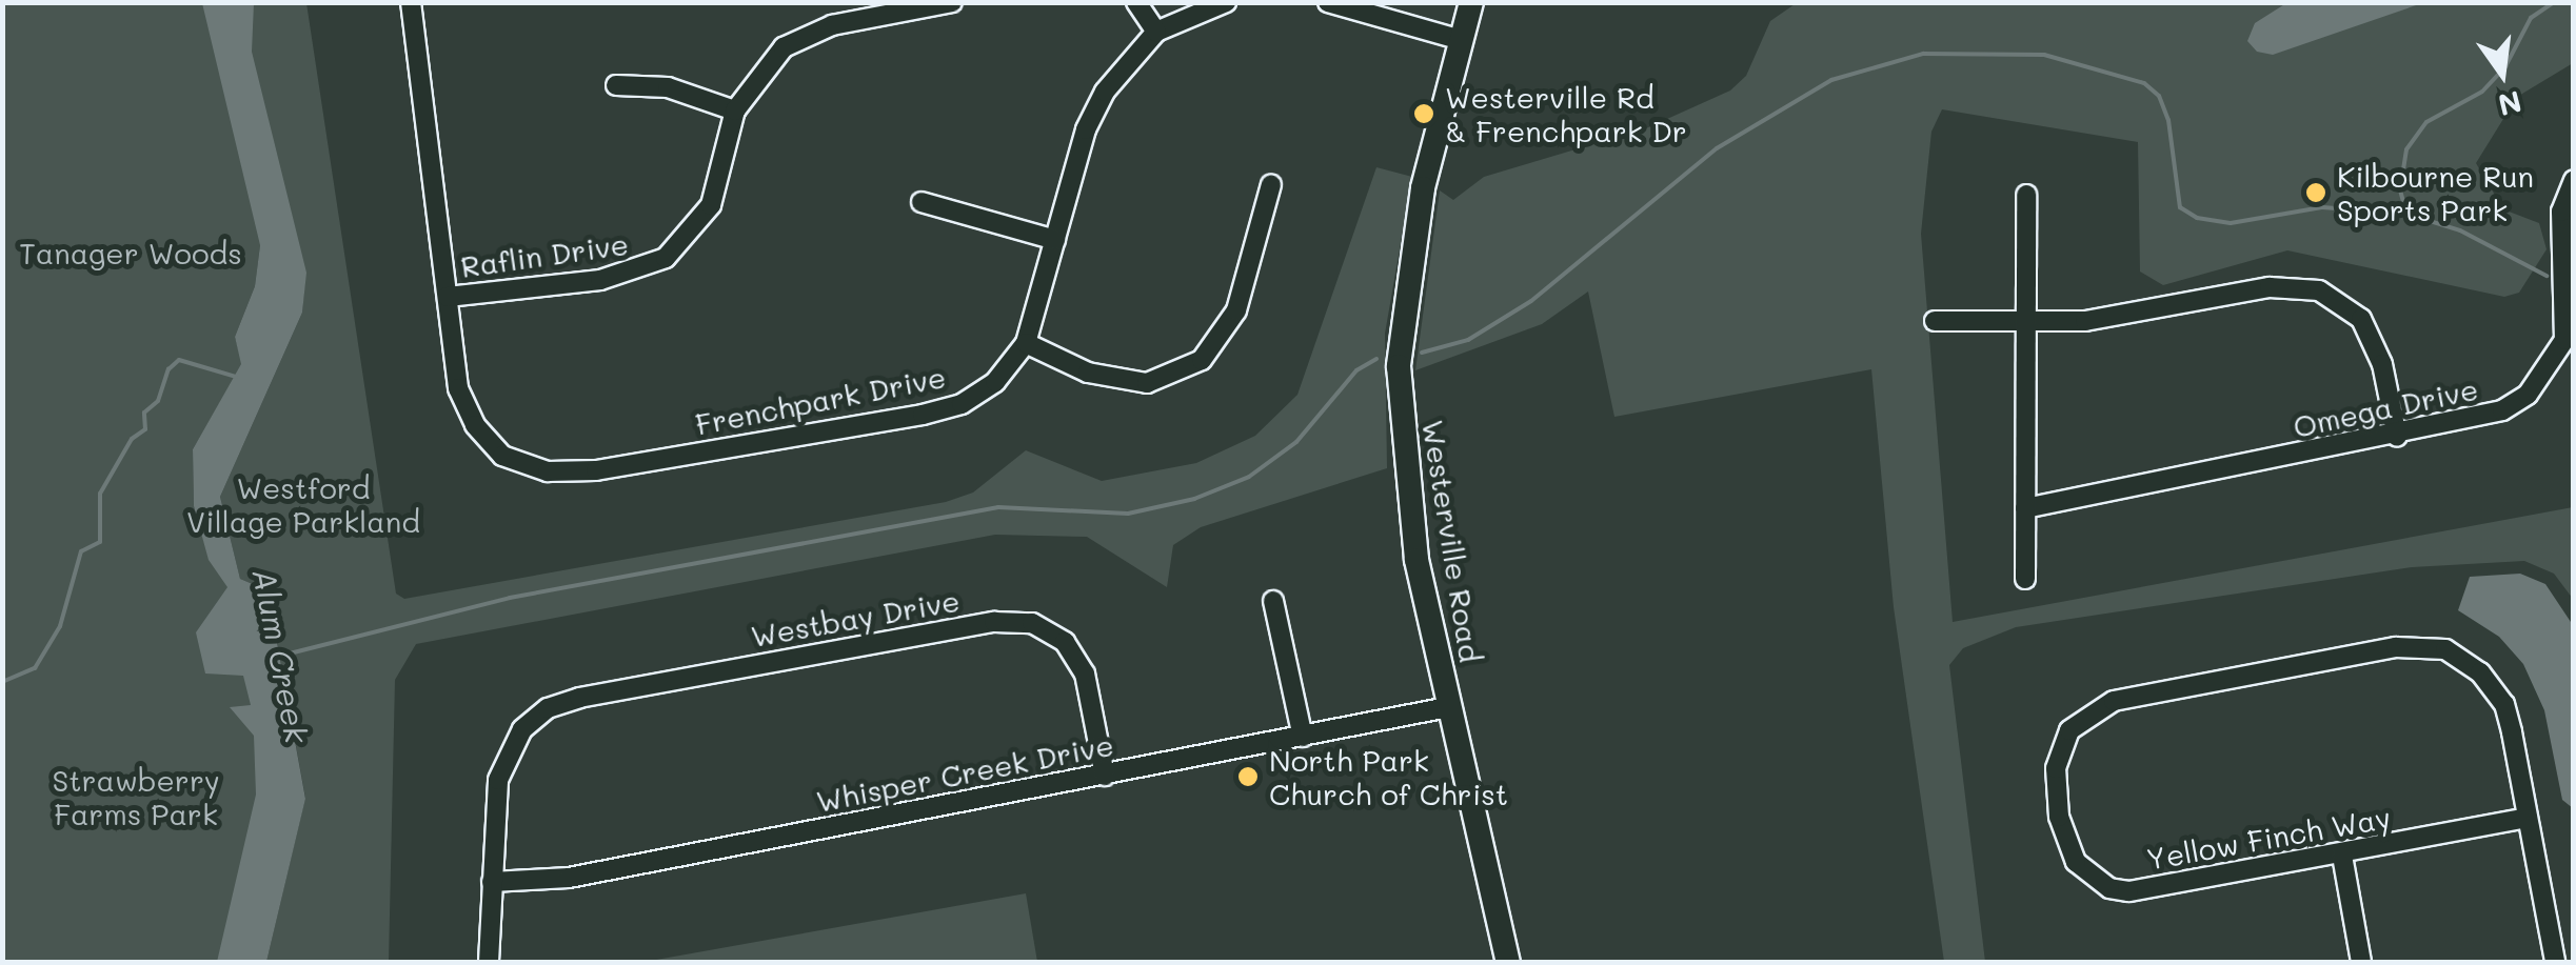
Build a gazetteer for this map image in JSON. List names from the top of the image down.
{
  "streets": {
    "main road": ["Westerville Road"],
    "street": [
      "Raflin Drive",
      "Frenchpark Drive",
      "Omega Drive",
      "Westbay Drive",
      "Whisper Creek Drive",
      "Yellow Finch Way"
    ]
  },
  "crossings": [
    ["Raflin Drive", "Frenchpark Drive"],
    ["Westerville Road", "Whisper Creek Drive"],
    ["Westbay Drive", "Whisper Creek Drive"]
  ],
  "water": ["Alum Creek"],
  "parks": ["Tanager Woods", "Westford Village Parkland", "Strawberry Farms Park"],
  "places": ["Westerville Rd & Frenchpark Dr", "Kilbourne Run Sports Park", "North Park Church of Christ"],
  "north": "bottom"
}
